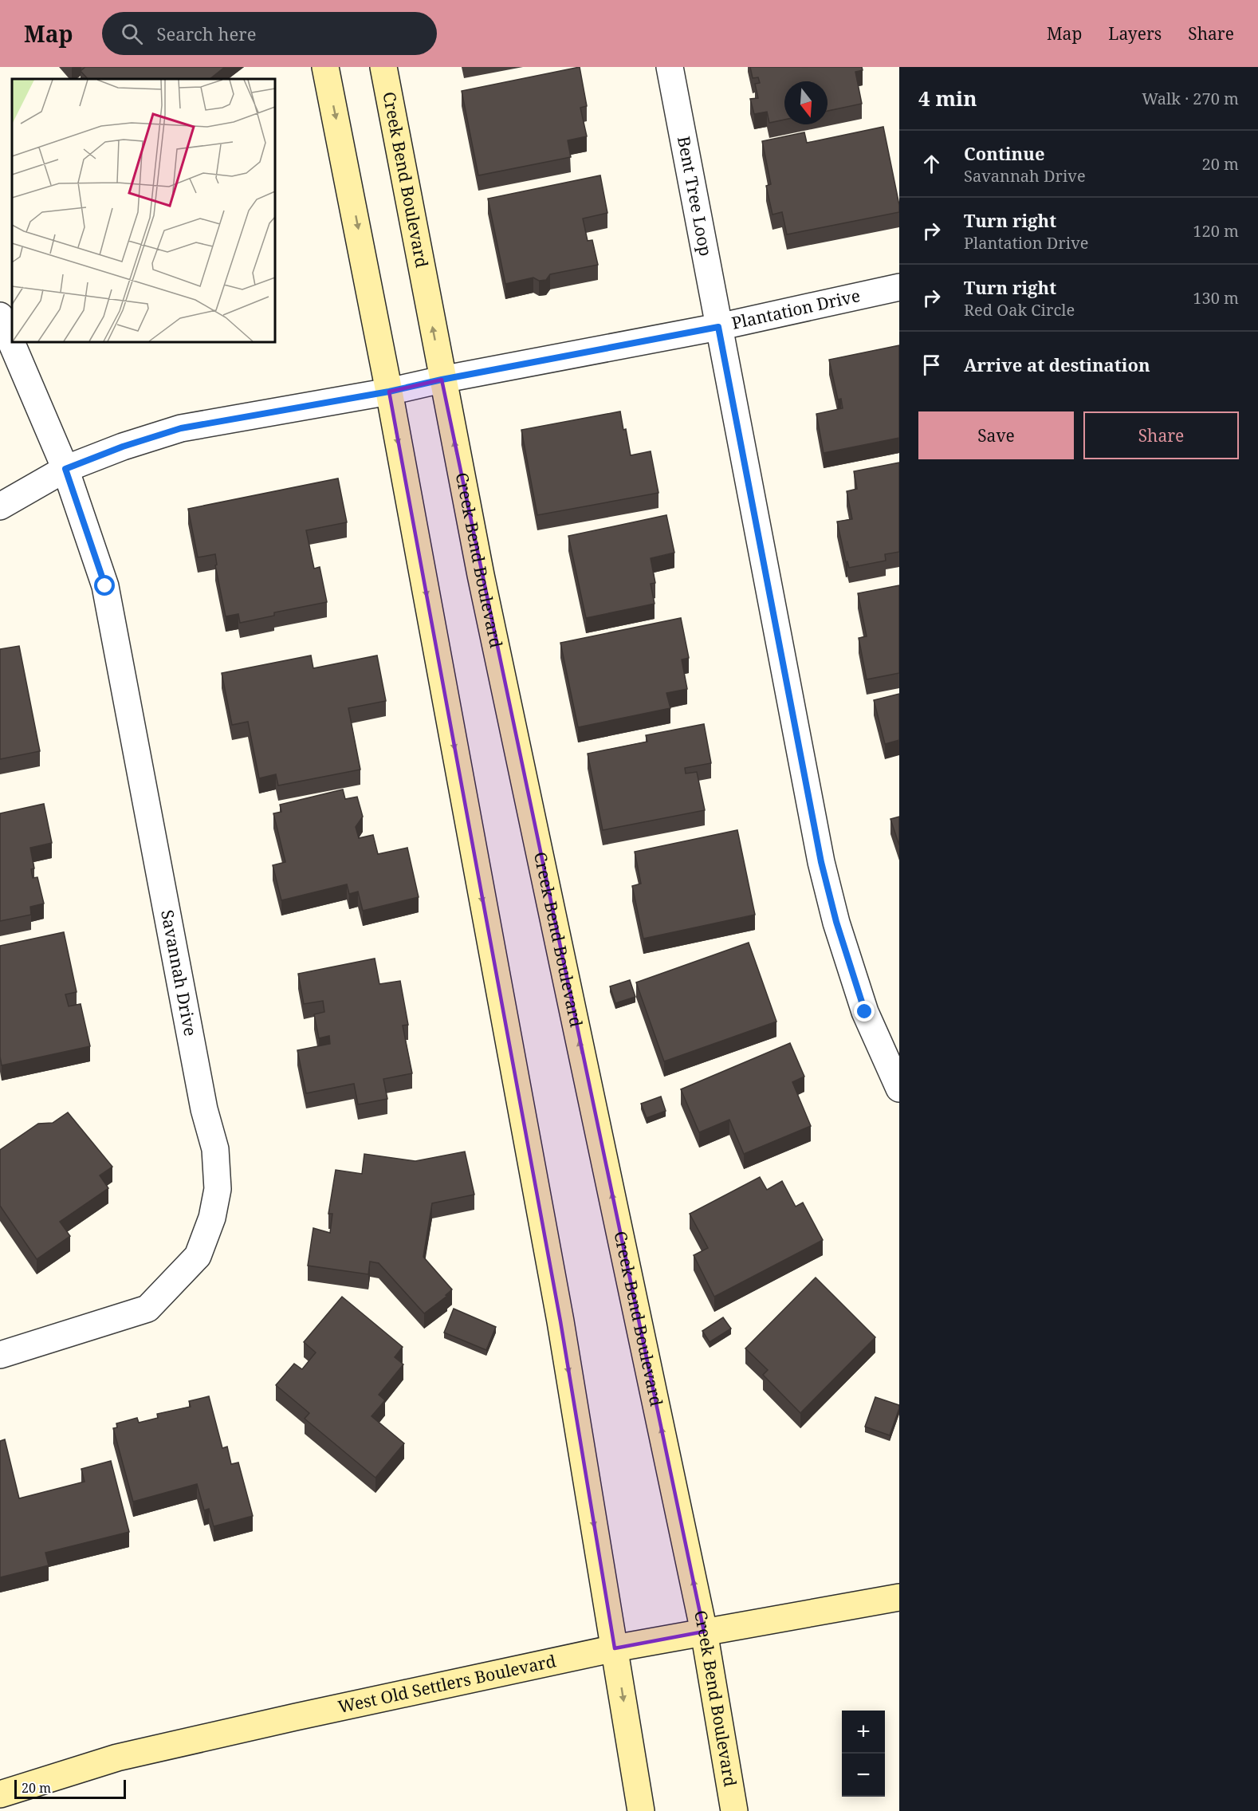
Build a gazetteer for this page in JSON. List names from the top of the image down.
{
  "streets": {
    "street": [
      "Creek Bend Boulevard",
      "Bent Tree Loop",
      "Plantation Drive",
      "Savannah Drive",
      "West Old Settlers Boulevard"
    ]
  },
  "crossings": [
    ["Creek Bend Boulevard", "Plantation Drive"],
    ["Creek Bend Boulevard", "West Old Settlers Boulevard"],
    ["Bent Tree Loop", "Plantation Drive"],
    ["Plantation Drive", "Savannah Drive"]
  ],
  "scale_bar": "20 m",
  "north": "bottom",
  "page": {
    "header": "Map",
    "search": "Search here",
    "nav": ["Map", "Layers", "Share"],
    "heading": ["4 min", "Walk · 270 m"],
    "list": [
      ["Continue", "Savannah Drive", "20 m"],
      ["Turn right", "Plantation Drive", "120 m"],
      ["Turn right", "Red Oak Circle", "130 m"],
      "Arrive at destination"
    ],
    "buttons": ["Save", "Share"],
    "map_buttons": ["+", "−"],
    "scale": "20 m"
  }
}
